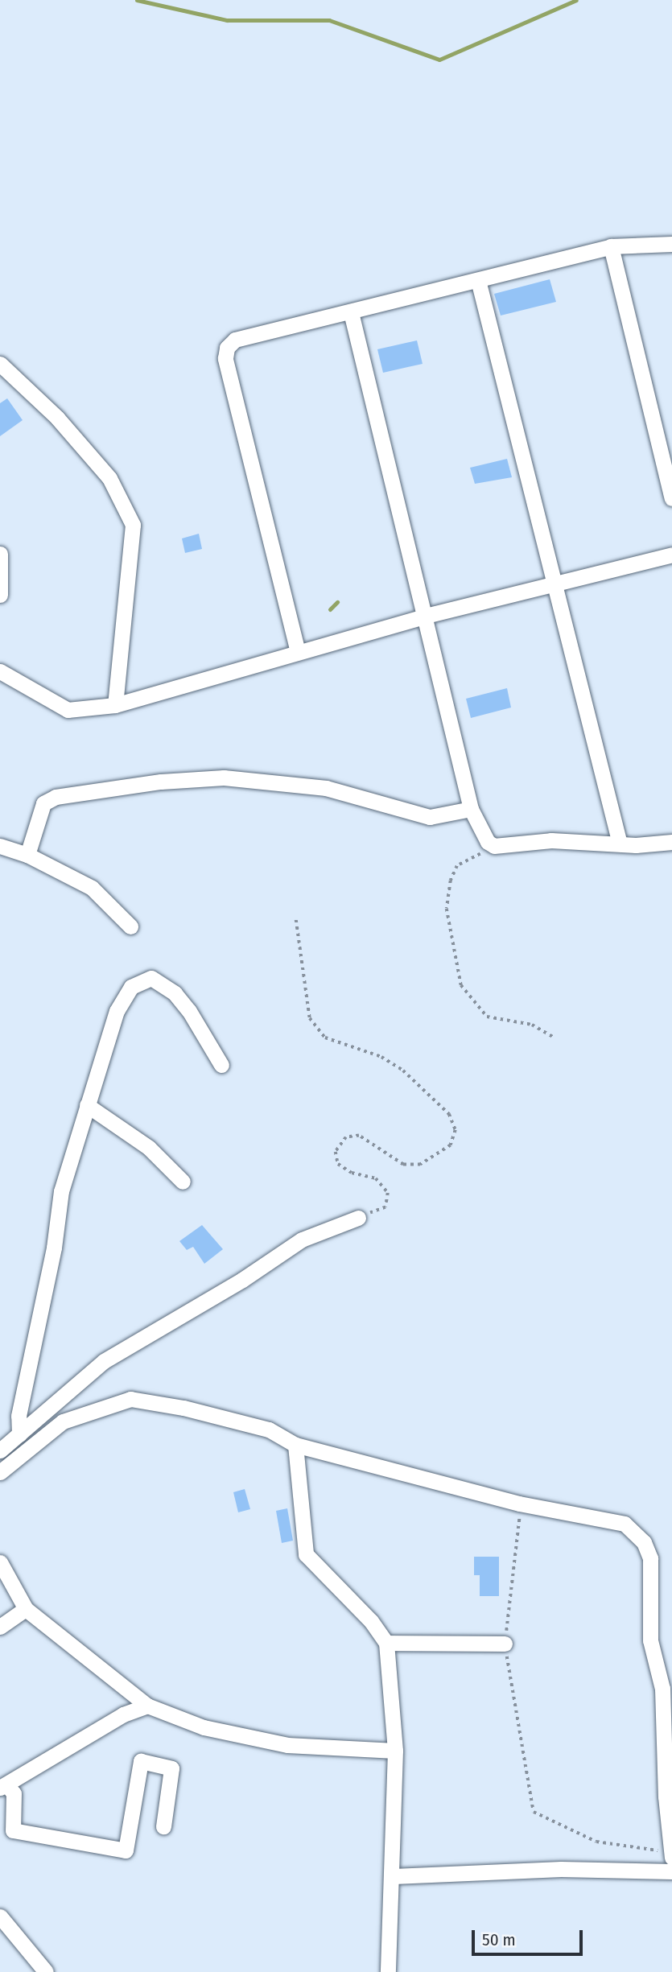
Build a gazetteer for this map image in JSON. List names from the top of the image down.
{
  "scale_bar": "50 m"
}
